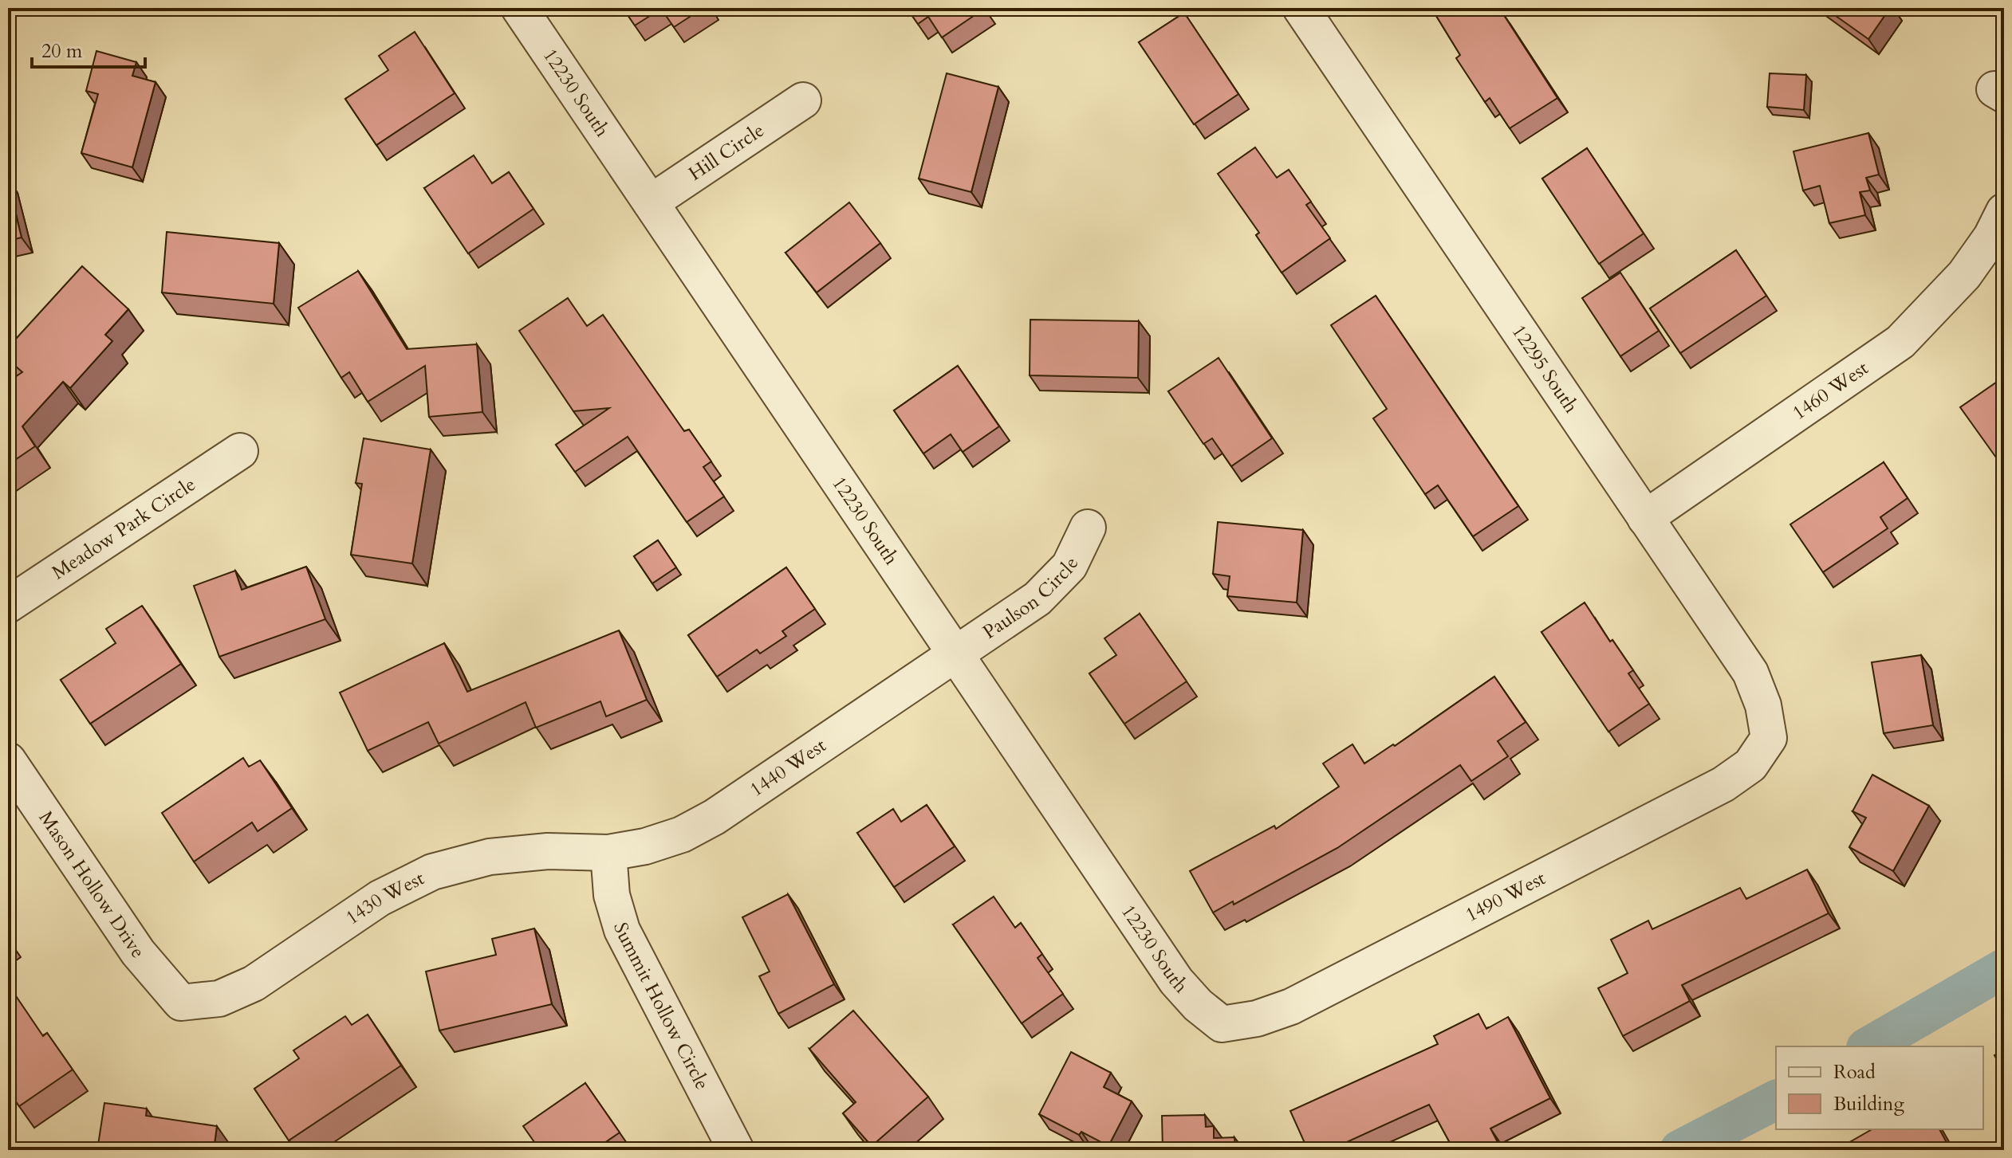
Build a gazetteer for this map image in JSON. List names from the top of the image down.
{
  "streets": {
    "street": [
      "12230 South",
      "Hill Circle",
      "12295 South",
      "1460 West",
      "Meadow Park Circle",
      "Paulson Circle",
      "1440 West",
      "Mason Hollow Drive",
      "1490 West",
      "1430 West",
      "Summit Hollow Circle"
    ]
  },
  "crossings": [
    ["12230 South", "Hill Circle"],
    ["12230 South", "Paulson Circle"],
    ["12230 South", "1440 West"],
    ["12230 South", "1490 West"],
    ["12295 South", "1460 West"],
    ["12295 South", "1490 West"],
    ["Paulson Circle", "1440 West"],
    ["1440 West", "1430 West"],
    ["1440 West", "Summit Hollow Circle"],
    ["Mason Hollow Drive", "1430 West"],
    ["1430 West", "Summit Hollow Circle"]
  ],
  "legend": ["Road", "Building"],
  "scale_bar": "20 m"
}
